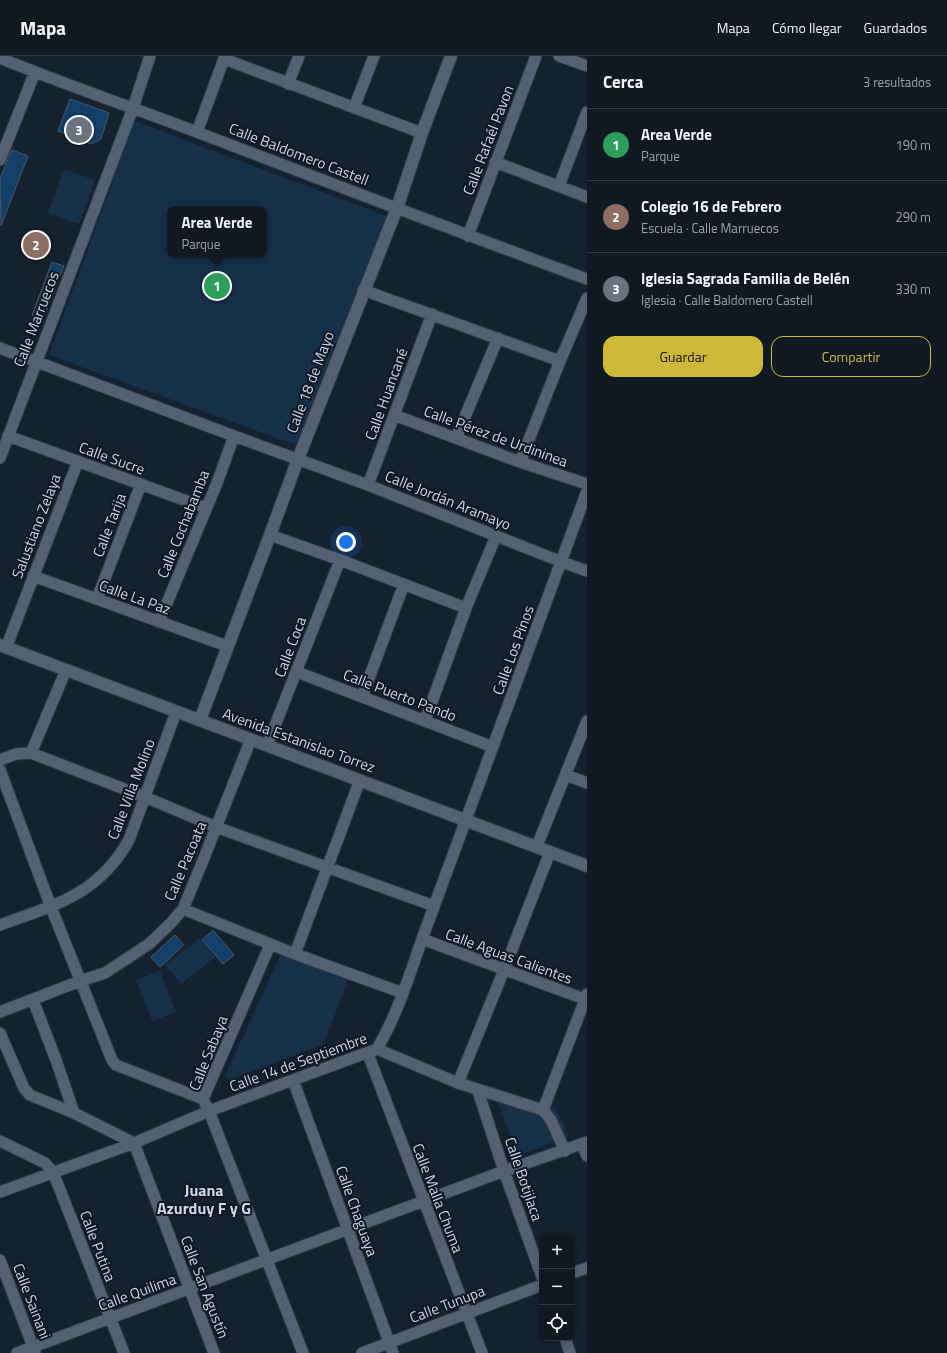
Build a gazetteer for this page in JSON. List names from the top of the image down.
{
  "streets": {
    "street": [
      "Calle Rafaél Pavon",
      "Calle Baldomero Castell",
      "Calle Marruecos",
      "Calle 18 de Mayo",
      "Calle Huancané",
      "Calle Pérez de Urdininea",
      "Calle Sucre",
      "Calle Jordán Aramayo",
      "Calle Cochabamba",
      "Calle Tarija",
      "Salustiano Zelaya",
      "Calle La Paz",
      "Calle Coca",
      "Calle Los Pinos",
      "Calle Puerto Pando",
      "Avenida Estanislao Torrez",
      "Calle Villa Molino",
      "Calle Pacoata",
      "Calle Aguas Calientes",
      "Calle Sabaya",
      "Calle 14 de Septiembre",
      "Calle Botijlaca",
      "Calle Malla Chuma",
      "Calle Chaguaya",
      "Calle Putina",
      "Calle San Agustín",
      "Calle Quilima",
      "Calle Sainani",
      "Calle Tunupa"
    ]
  },
  "crossings": [
    ["Calle Rafaél Pavon", "Calle Baldomero Castell"],
    ["Calle Baldomero Castell", "Calle Marruecos"],
    ["Calle Baldomero Castell", "Calle 18 de Mayo"],
    ["Calle Marruecos", "Calle Sucre"],
    ["Calle Marruecos", "Calle Jordán Aramayo"],
    ["Calle 18 de Mayo", "Calle Jordán Aramayo"],
    ["Calle 18 de Mayo", "Calle La Paz"],
    ["Calle 18 de Mayo", "Avenida Estanislao Torrez"],
    ["Calle Huancané", "Calle Pérez de Urdininea"],
    ["Calle Huancané", "Calle Jordán Aramayo"],
    ["Calle Sucre", "Calle Cochabamba"],
    ["Calle Sucre", "Calle Tarija"],
    ["Calle Sucre", "Salustiano Zelaya"],
    ["Calle Jordán Aramayo", "Calle Cochabamba"],
    ["Calle Jordán Aramayo", "Calle Los Pinos"],
    ["Calle Cochabamba", "Calle La Paz"],
    ["Calle Tarija", "Calle La Paz"],
    ["Salustiano Zelaya", "Calle La Paz"],
    ["Salustiano Zelaya", "Avenida Estanislao Torrez"],
    ["Calle Coca", "Calle Puerto Pando"],
    ["Calle Coca", "Avenida Estanislao Torrez"],
    ["Calle Los Pinos", "Calle Puerto Pando"],
    ["Calle Los Pinos", "Avenida Estanislao Torrez"],
    ["Calle Los Pinos", "Calle 14 de Septiembre"],
    ["Avenida Estanislao Torrez", "Calle Villa Molino"],
    ["Avenida Estanislao Torrez", "Calle Pacoata"],
    ["Avenida Estanislao Torrez", "Calle 14 de Septiembre"],
    ["Calle Aguas Calientes", "Calle 14 de Septiembre"],
    ["Calle Sabaya", "Calle 14 de Septiembre"],
    ["Calle Sabaya", "Calle Quilima"],
    ["Calle 14 de Septiembre", "Calle Malla Chuma"],
    ["Calle 14 de Septiembre", "Calle Chaguaya"],
    ["Calle 14 de Septiembre", "Calle Putina"],
    ["Calle 14 de Septiembre", "Calle San Agustín"],
    ["Calle Botijlaca", "Calle Quilima"],
    ["Calle Malla Chuma", "Calle Quilima"],
    ["Calle Malla Chuma", "Calle Tunupa"],
    ["Calle Chaguaya", "Calle Quilima"],
    ["Calle Chaguaya", "Calle Tunupa"],
    ["Calle Putina", "Calle Quilima"],
    ["Calle San Agustín", "Calle Quilima"],
    ["Calle Quilima", "Calle Sainani"]
  ],
  "districts": ["Juana Azurduy F y G"],
  "page": {
    "header": "Mapa",
    "nav": ["Mapa", "Cómo llegar", "Guardados"],
    "heading": ["Cerca", "3 resultados"],
    "list": [
      {
        "mark": "1",
        "name": "Area Verde",
        "note": "Parque",
        "value": "190 m"
      },
      {
        "mark": "2",
        "name": "Colegio 16 de Febrero",
        "note": "Escuela · Calle Marruecos",
        "value": "290 m"
      },
      {
        "mark": "3",
        "name": "Iglesia Sagrada Familia de Belén",
        "note": "Iglesia · Calle Baldomero Castell",
        "value": "330 m"
      }
    ],
    "pins": ["3", "2", "1"],
    "popup": ["Area Verde", "Parque"],
    "buttons": ["Guardar", "Compartir"],
    "map_buttons": ["+", "−"]
  }
}
